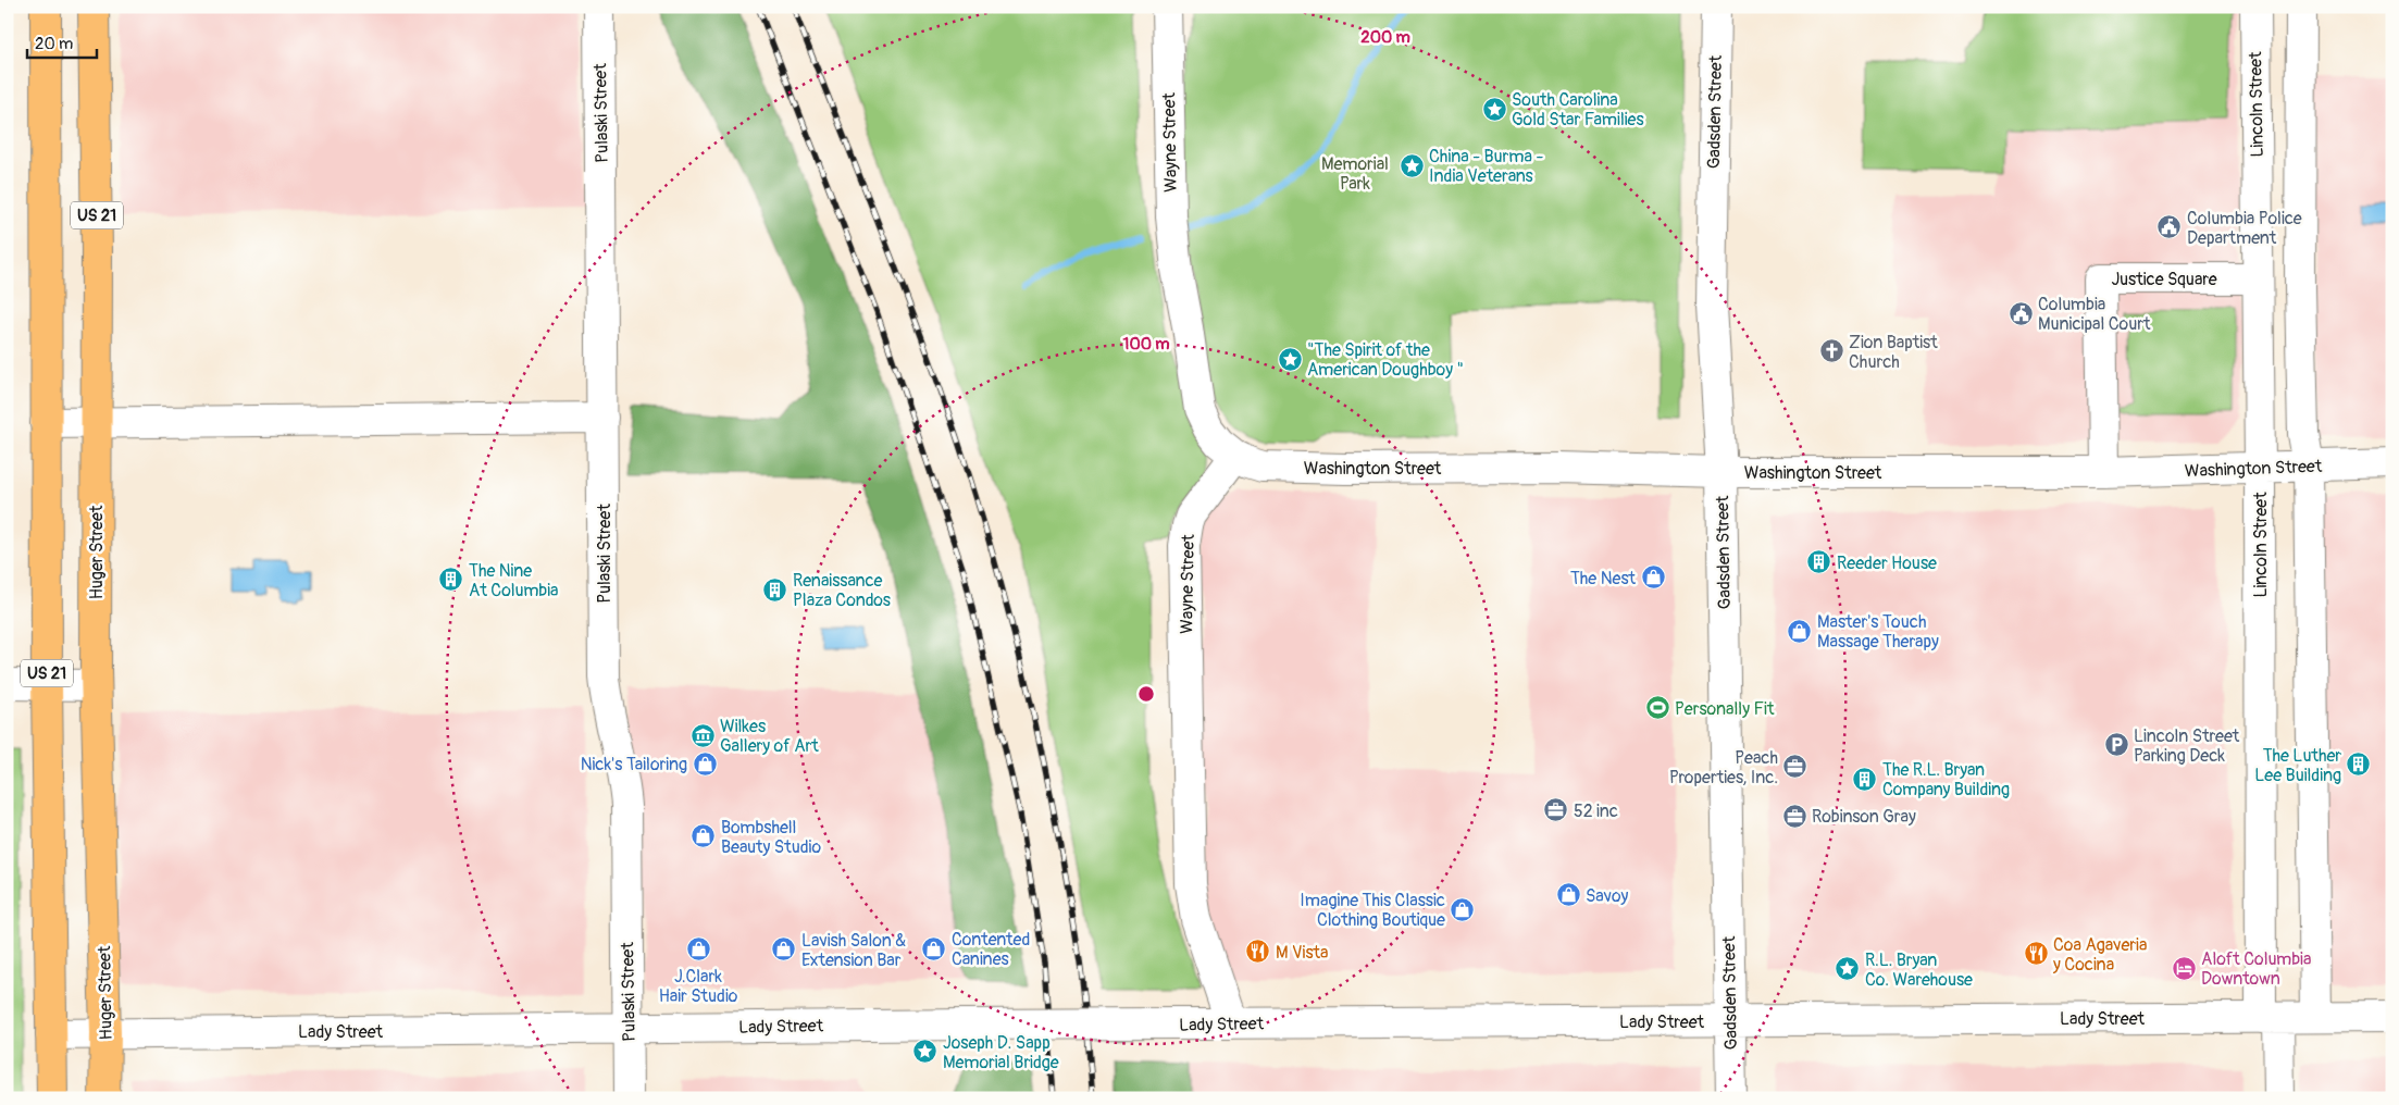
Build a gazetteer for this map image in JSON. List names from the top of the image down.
{
  "streets": {
    "main road": ["US 21", "Huger Street"],
    "street": [
      "Lincoln Street",
      "Gadsden Street",
      "Pulaski Street",
      "Wayne Street",
      "Justice Square",
      "Washington Street",
      "Lady Street"
    ]
  },
  "crossings": [
    ["Lincoln Street", "Justice Square"],
    ["Lincoln Street", "Washington Street"],
    ["Lincoln Street", "Lady Street"],
    ["Gadsden Street", "Washington Street"],
    ["Gadsden Street", "Lady Street"],
    ["Pulaski Street", "Lady Street"],
    ["Wayne Street", "Washington Street"],
    ["Wayne Street", "Lady Street"],
    ["US 21", "Lady Street"],
    ["Justice Square", "Washington Street"],
    ["Huger Street", "Lady Street"]
  ],
  "parks": ["Memorial Park"],
  "places": {
    "place": [
      "South Carolina Gold Star Families",
      "China - Burma - India Veterans",
      "\"The Spirit of the American Doughboy \"",
      "R.L. Bryan Co. Warehouse",
      "Joseph D. Sapp Memorial Bridge"
    ],
    "public building": ["Columbia Police Department", "Columbia Municipal Court"],
    "church": ["Zion Baptist Church"],
    "building": [
      "Reeder House",
      "The Nine At Columbia",
      "Renaissance Plaza Condos",
      "The Luther Lee Building",
      "The R.L. Bryan Company Building"
    ],
    "shop": [
      "The Nest",
      "Master's Touch Massage Therapy",
      "Nick's Tailoring",
      "Bombshell Beauty Studio",
      "Savoy",
      "Imagine This Classic Clothing Boutique",
      "Contented Canines",
      "J.Clark Hair Studio",
      "Lavish Salon & Extension Bar"
    ],
    "sports": ["Personally Fit"],
    "museum": ["Wilkes Gallery of Art"],
    "parking": ["Lincoln Street Parking Deck"],
    "office": ["Peach Properties, Inc.", "52 inc", "Robinson Gray"],
    "restaurant": ["M Vista", "Coa Agaveria y Cocina"],
    "hotel": ["Aloft Columbia Downtown"]
  },
  "scale_bar": "20 m",
  "rings": ["200 m", "100 m"]
}
